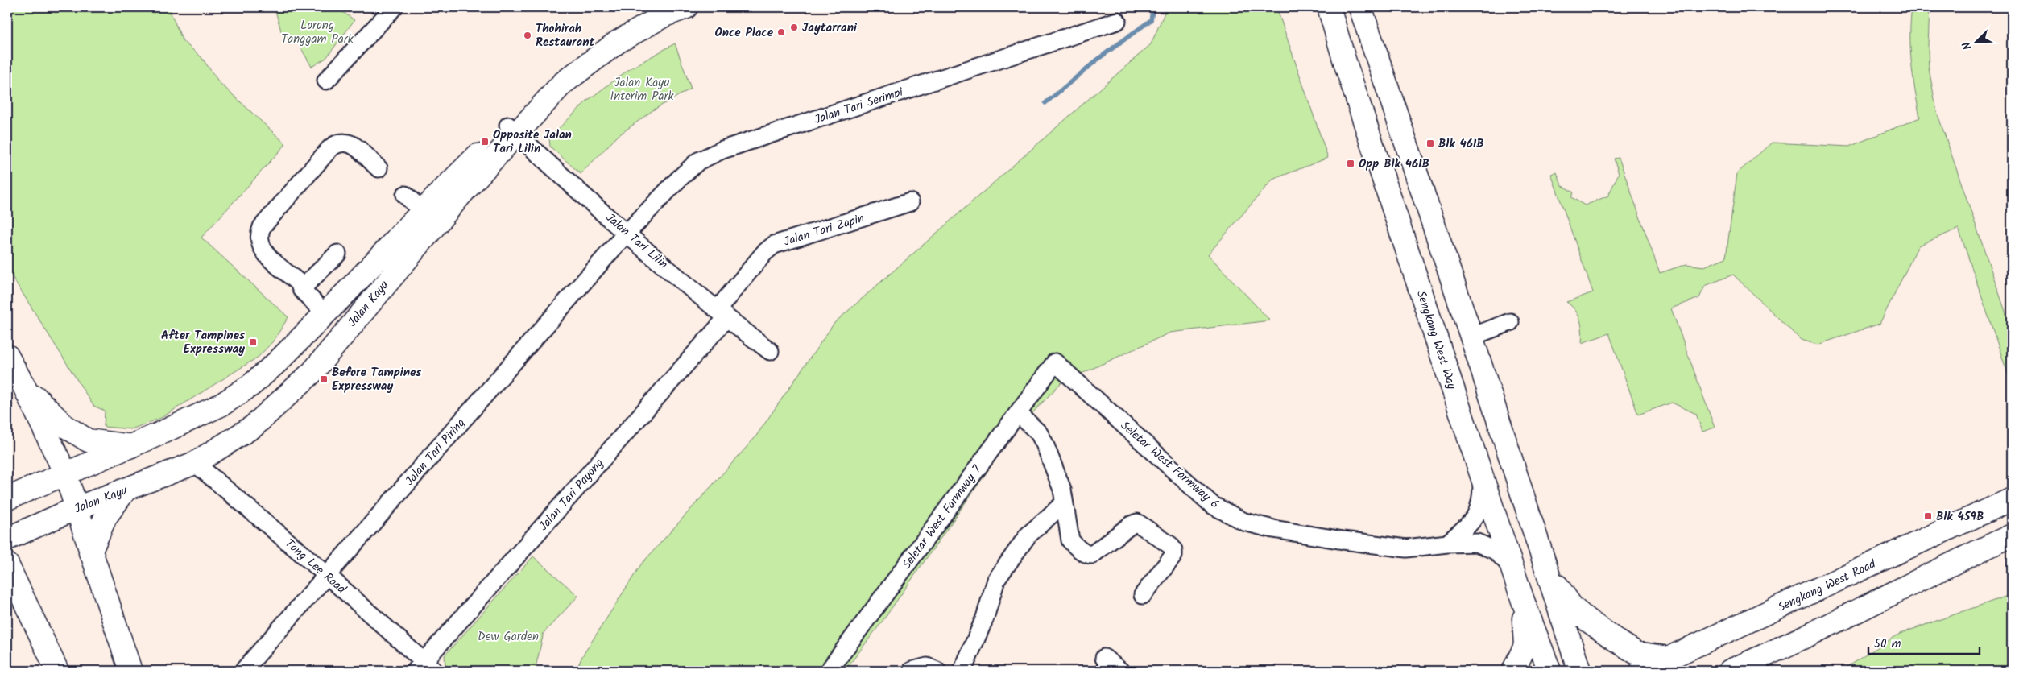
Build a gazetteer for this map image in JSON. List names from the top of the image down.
{
  "streets": {
    "main road": ["Jalan Kayu", "Sengkang West Way", "Sengkang West Road"],
    "street": [
      "Jalan Tari Serimpi",
      "Jalan Tari Zapin",
      "Jalan Tari Lilin",
      "Jalan Tari Piring",
      "Seletar West Farmway 6",
      "Jalan Tari Payong",
      "Seletar West Farmway 7",
      "Tong Lee Road"
    ]
  },
  "crossings": [
    ["Jalan Tari Serimpi", "Jalan Tari Lilin"],
    ["Jalan Tari Serimpi", "Jalan Tari Piring"],
    ["Jalan Tari Zapin", "Jalan Tari Lilin"],
    ["Jalan Tari Zapin", "Jalan Tari Payong"],
    ["Jalan Tari Lilin", "Jalan Kayu"],
    ["Jalan Tari Lilin", "Jalan Tari Piring"],
    ["Jalan Tari Lilin", "Jalan Tari Payong"],
    ["Jalan Kayu", "Tong Lee Road"],
    ["Sengkang West Way", "Seletar West Farmway 6"],
    ["Jalan Tari Piring", "Tong Lee Road"],
    ["Seletar West Farmway 6", "Seletar West Farmway 7"],
    ["Jalan Tari Payong", "Tong Lee Road"]
  ],
  "parks": ["Lorong Tanggam Park", "Jalan Kayu Interim Park", "Dew Garden"],
  "places": {
    "other": ["Jaytarrani", "Once Place", "Thohirah Restaurant"],
    "transit": [
      "Opposite Jalan Tari Lilin",
      "Blk 461B",
      "Opp Blk 461B",
      "After Tampines Expressway",
      "Before Tampines Expressway",
      "Blk 459B"
    ]
  },
  "scale_bar": "50 m",
  "north": "bottom left"
}
